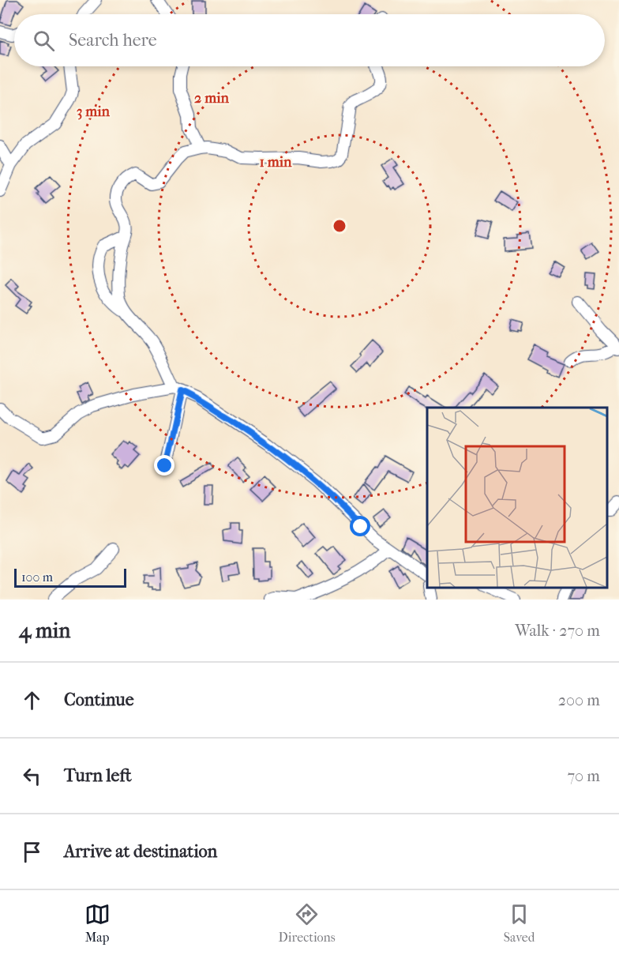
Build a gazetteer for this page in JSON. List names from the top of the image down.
{
  "scale_bar": "100 m",
  "page": {
    "search": "Search here",
    "scale": "100 m",
    "heading": ["4 min", "Walk · 270 m"],
    "list": [
      ["Continue", "200 m"],
      ["Turn left", "70 m"],
      "Arrive at destination"
    ],
    "nav": ["Map", "Directions", "Saved"]
  },
  "rings": ["2 min", "3 min", "1 min"]
}
